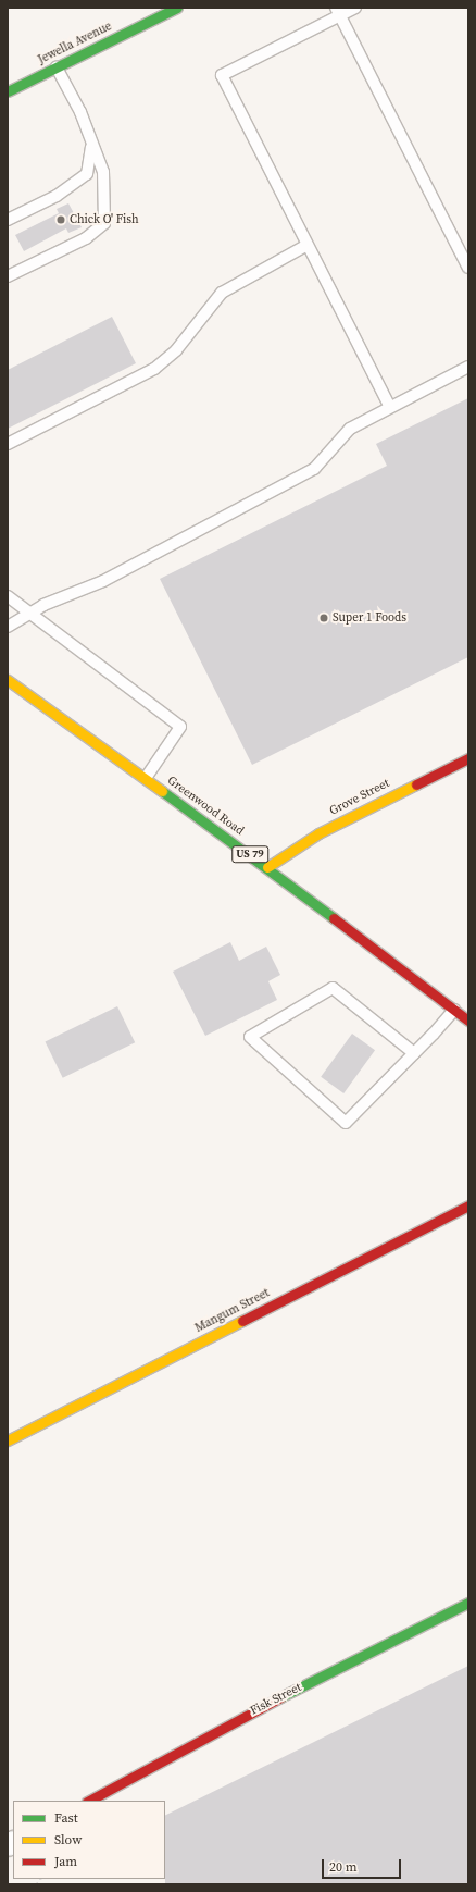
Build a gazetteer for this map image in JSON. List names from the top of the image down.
{
  "streets": {
    "street": [
      "Jewella Avenue",
      "Grove Street",
      "Greenwood Road",
      "US 79",
      "Mangum Street",
      "Fisk Street"
    ]
  },
  "crossings": [
    ["Grove Street", "Greenwood Road"]
  ],
  "places": ["Chick O' Fish", "Super 1 Foods"],
  "legend": ["Fast", "Slow", "Jam"],
  "scale_bar": "20 m"
}
